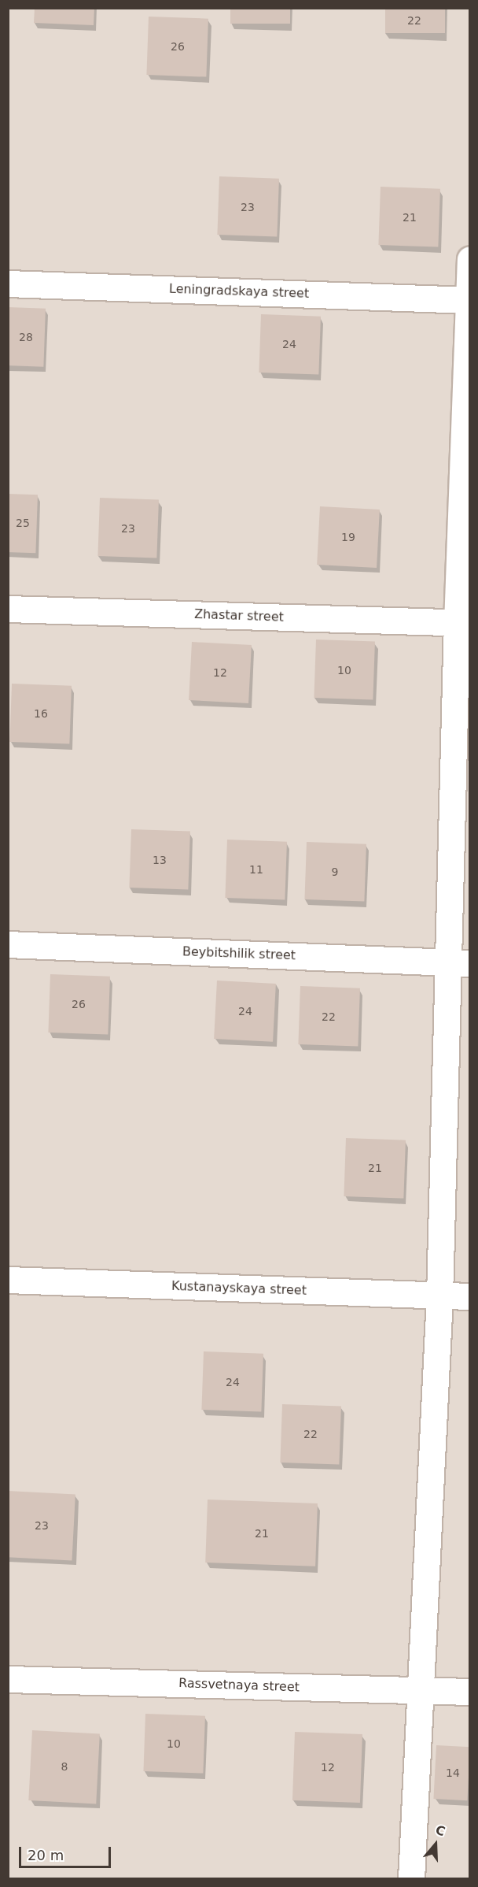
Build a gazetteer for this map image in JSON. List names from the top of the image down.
{
  "streets": {
    "street": [
      "Leningradskaya street",
      "Zhastar street",
      "Beybitshilik street",
      "Kustanayskaya street",
      "Rassvetnaya street"
    ]
  },
  "house_numbers": [
    "22",
    "26",
    "23",
    "21",
    "28",
    "24",
    "25",
    "23",
    "19",
    "10",
    "12",
    "16",
    "13",
    "11",
    "9",
    "26",
    "24",
    "22",
    "21",
    "24",
    "22",
    "23",
    "21",
    "10",
    "8",
    "12",
    "14"
  ],
  "scale_bar": "20 m",
  "north": "top"
}
